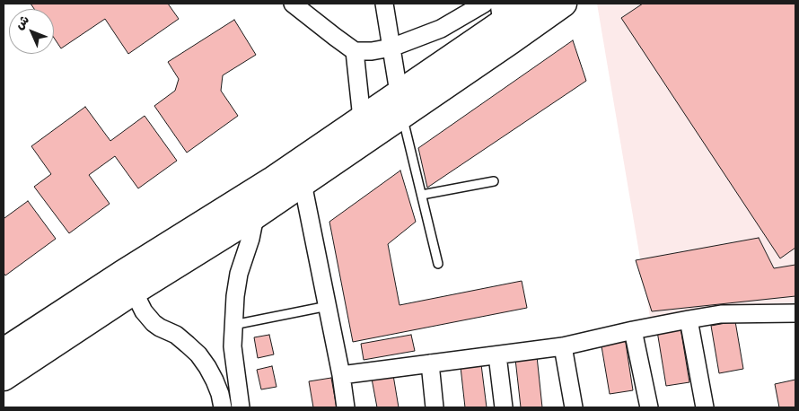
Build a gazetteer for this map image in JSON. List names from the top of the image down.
{
  "north": "top left"
}
